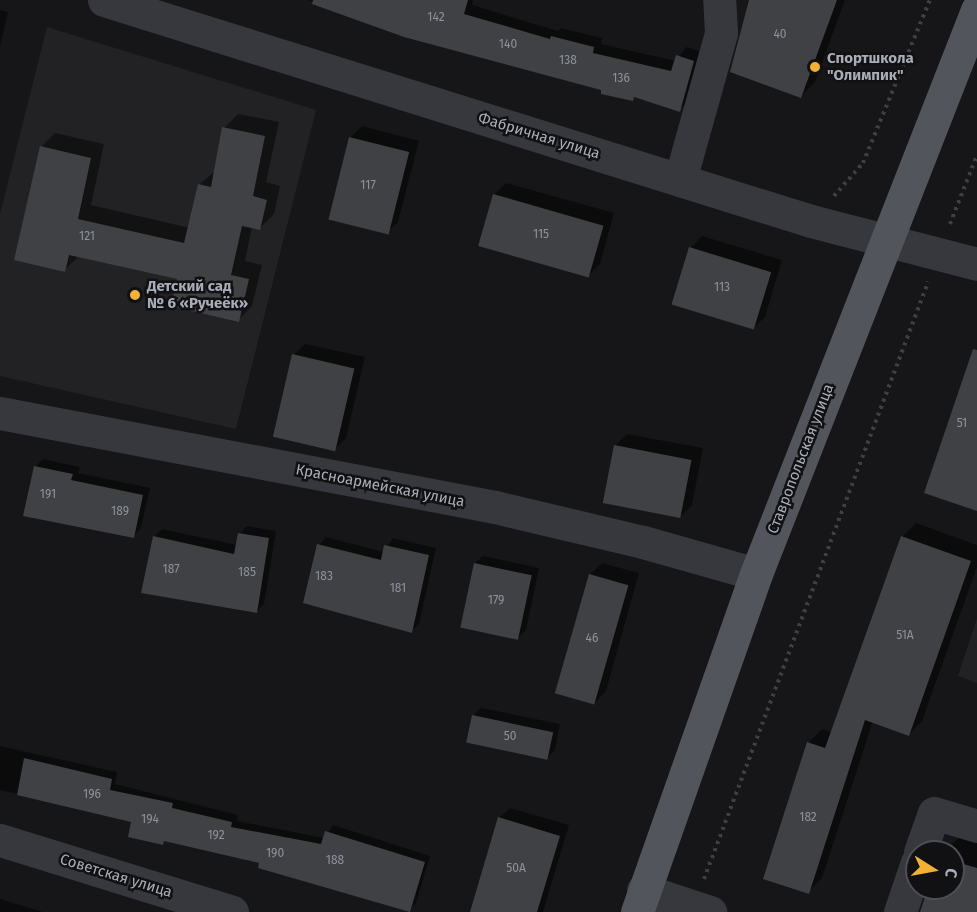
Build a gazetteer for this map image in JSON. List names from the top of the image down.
{
  "streets": {
    "main road": ["Ставропольская улица"],
    "street": ["Фабричная улица", "Красноармейская улица", "Советская улица"]
  },
  "crossings": [
    ["Фабричная улица", "Ставропольская улица"],
    ["Ставропольская улица", "Красноармейская улица"]
  ],
  "places": ["Спортшкола \"Олимпик\"", "Детский сад № 6 «Ручеёк»"],
  "house_numbers": [
    "142",
    "40",
    "140",
    "138",
    "136",
    "117",
    "115",
    "121",
    "113",
    "51",
    "191",
    "189",
    "187",
    "185",
    "183",
    "181",
    "179",
    "51А",
    "46",
    "50",
    "196",
    "182",
    "194",
    "192",
    "190",
    "188",
    "50А"
  ],
  "north": "right"
}
